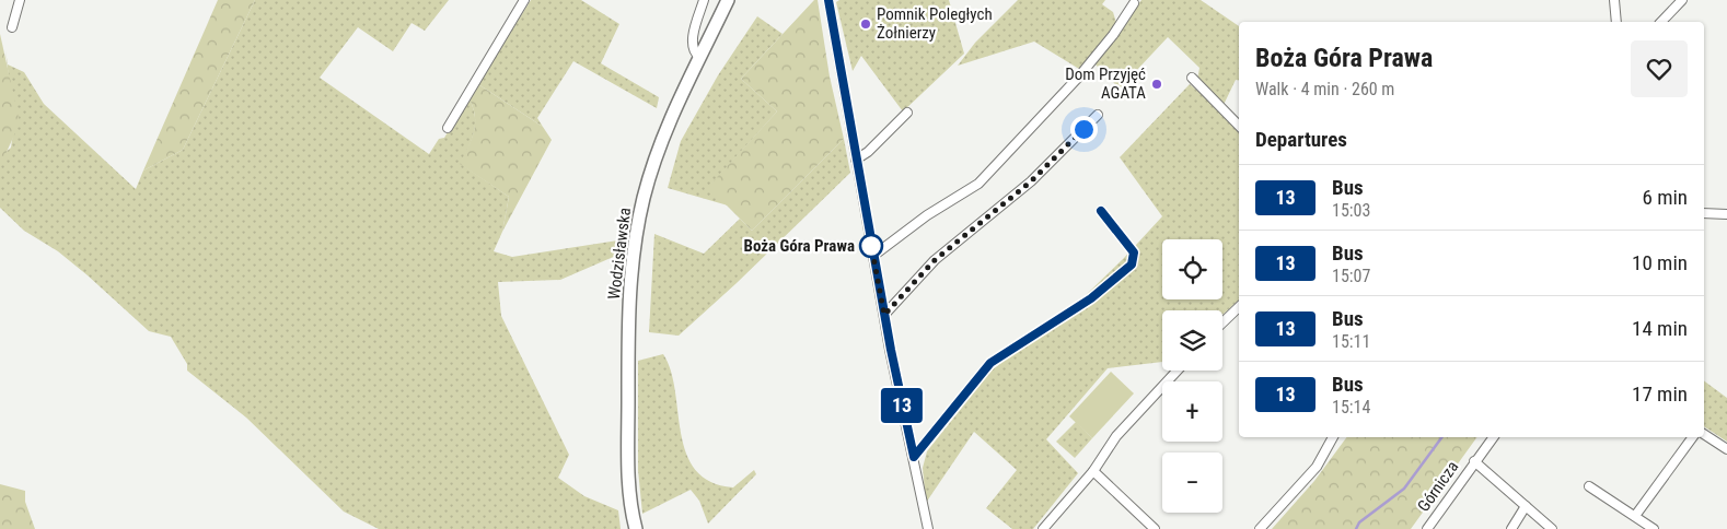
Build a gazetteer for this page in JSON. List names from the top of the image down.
{
  "streets": {
    "main road": ["Wodzisławska"],
    "street": ["Górnicza"]
  },
  "places": ["Pomnik Poległych Żołnierzy", "Dom Przyjęć AGATA", "Boża Góra Prawa"],
  "lines": ["bus line 13"],
  "page": {
    "on_map": "13",
    "heading": [
      ["Boża Góra Prawa", "Walk · 4 min · 260 m"],
      "Departures"
    ],
    "list": [
      {
        "mark": "13",
        "name": "Bus",
        "note": "15:03",
        "value": "6 min"
      },
      {
        "mark": "13",
        "name": "Bus",
        "note": "15:07",
        "value": "10 min"
      },
      {
        "mark": "13",
        "name": "Bus",
        "note": "15:11",
        "value": "14 min"
      },
      {
        "mark": "13",
        "name": "Bus",
        "note": "15:14",
        "value": "17 min"
      }
    ],
    "map_buttons": ["+", "−"]
  }
}
